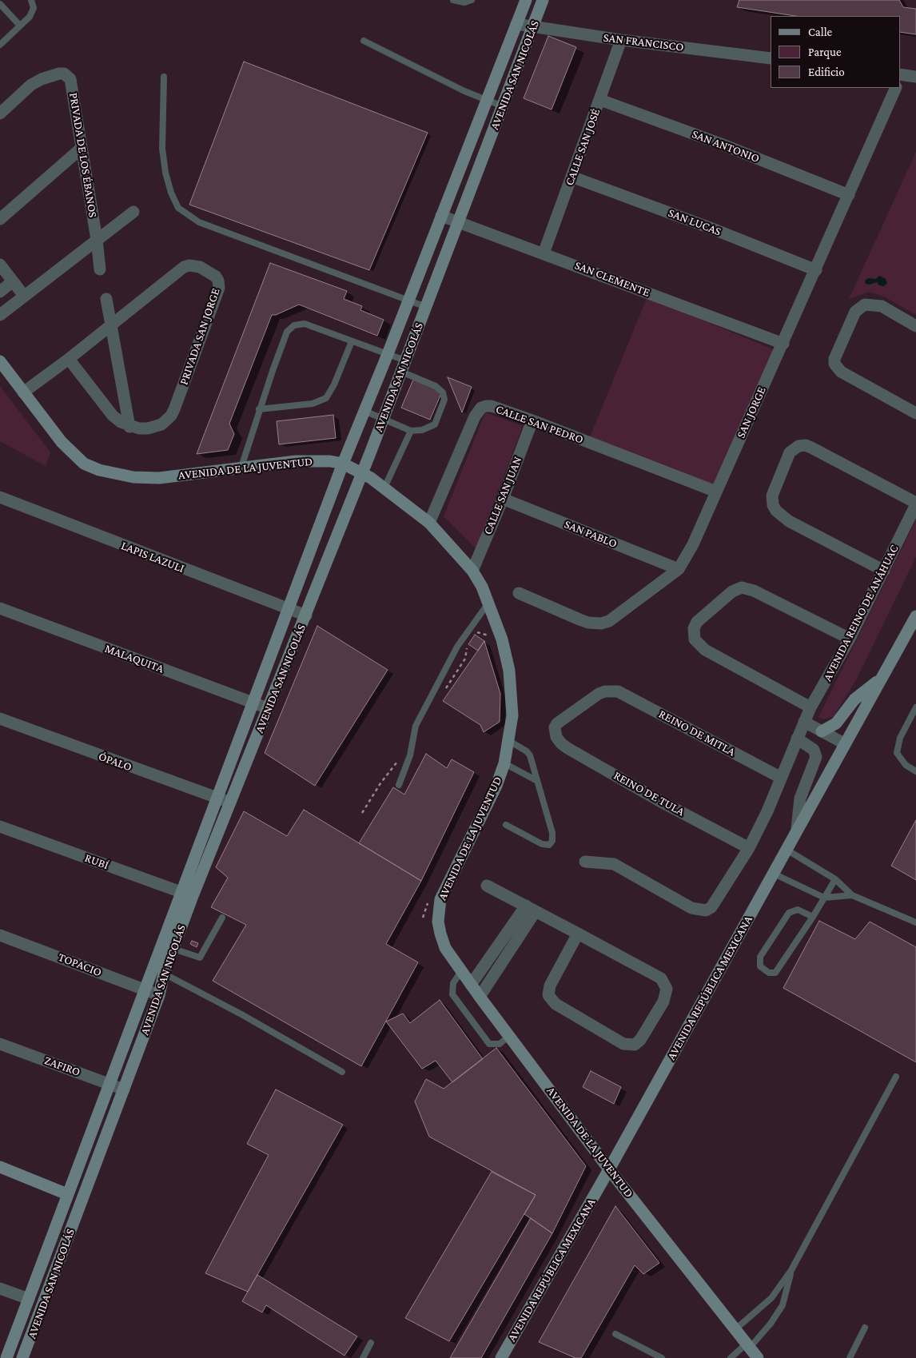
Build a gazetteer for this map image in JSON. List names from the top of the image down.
{
  "streets": {
    "street": [
      "SAN FRANCISCO",
      "AVENIDA SAN NICOLÁS",
      "SAN ANTONIO",
      "CALLE SAN JOSÉ",
      "PRIVADA DE LOS ÉBANOS",
      "SAN LUCAS",
      "SAN CLEMENTE",
      "PRIVADA SAN JORGE",
      "SAN JORGE",
      "CALLE SAN PEDRO",
      "AVENIDA DE LA JUVENTUD",
      "CALLE SAN JUAN",
      "SAN PABLO",
      "LAPIS LAZULI",
      "AVENIDA REINO DE ANÁHUAC",
      "MALAQUITA",
      "REINO DE MITLA",
      "ÓPALO",
      "REINO DE TULA",
      "RUBÍ",
      "TOPACIO",
      "AVENIDA REPÚBLICA MEXICANA",
      "ZAFIRO"
    ]
  },
  "crossings": [
    ["SAN FRANCISCO", "AVENIDA SAN NICOLÁS"],
    ["SAN FRANCISCO", "CALLE SAN JOSÉ"],
    ["AVENIDA SAN NICOLÁS", "SAN CLEMENTE"],
    ["AVENIDA SAN NICOLÁS", "AVENIDA DE LA JUVENTUD"],
    ["AVENIDA SAN NICOLÁS", "LAPIS LAZULI"],
    ["AVENIDA SAN NICOLÁS", "MALAQUITA"],
    ["AVENIDA SAN NICOLÁS", "ÓPALO"],
    ["AVENIDA SAN NICOLÁS", "RUBÍ"],
    ["AVENIDA SAN NICOLÁS", "TOPACIO"],
    ["AVENIDA SAN NICOLÁS", "ZAFIRO"],
    ["SAN ANTONIO", "CALLE SAN JOSÉ"],
    ["SAN ANTONIO", "SAN JORGE"],
    ["CALLE SAN JOSÉ", "SAN LUCAS"],
    ["CALLE SAN JOSÉ", "SAN CLEMENTE"],
    ["SAN LUCAS", "SAN JORGE"],
    ["SAN CLEMENTE", "SAN JORGE"],
    ["PRIVADA SAN JORGE", "AVENIDA DE LA JUVENTUD"],
    ["SAN JORGE", "CALLE SAN PEDRO"],
    ["SAN JORGE", "SAN PABLO"],
    ["CALLE SAN PEDRO", "AVENIDA DE LA JUVENTUD"],
    ["CALLE SAN PEDRO", "CALLE SAN JUAN"],
    ["AVENIDA DE LA JUVENTUD", "CALLE SAN JUAN"],
    ["AVENIDA DE LA JUVENTUD", "AVENIDA REPÚBLICA MEXICANA"],
    ["CALLE SAN JUAN", "SAN PABLO"],
    ["AVENIDA REINO DE ANÁHUAC", "REINO DE MITLA"],
    ["AVENIDA REINO DE ANÁHUAC", "REINO DE TULA"],
    ["REINO DE MITLA", "REINO DE TULA"]
  ],
  "legend": ["Calle", "Parque", "Edificio"]
}
